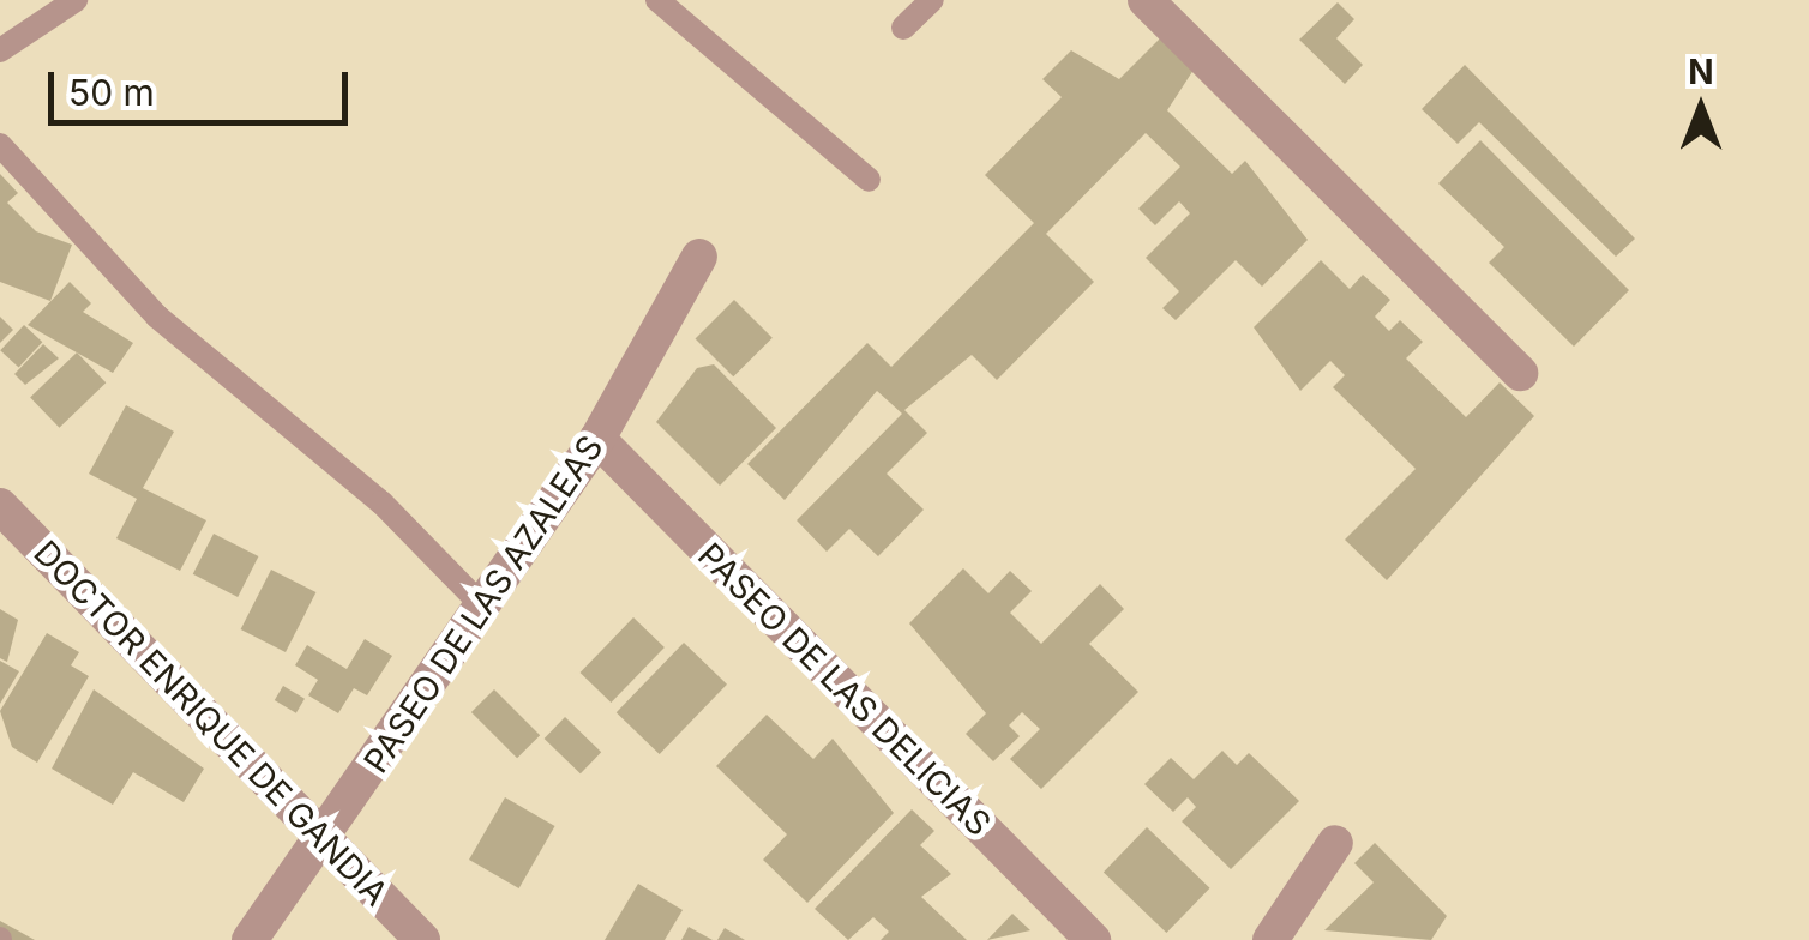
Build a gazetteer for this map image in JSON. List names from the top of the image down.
{
  "streets": {
    "street": ["PASEO DE LAS AZALEAS", "PASEO DE LAS DELICIAS", "DOCTOR ENRIQUE DE GANDIA"]
  },
  "crossings": [
    ["PASEO DE LAS AZALEAS", "PASEO DE LAS DELICIAS"],
    ["PASEO DE LAS AZALEAS", "DOCTOR ENRIQUE DE GANDIA"]
  ],
  "scale_bar": "50 m",
  "north": "top"
}
